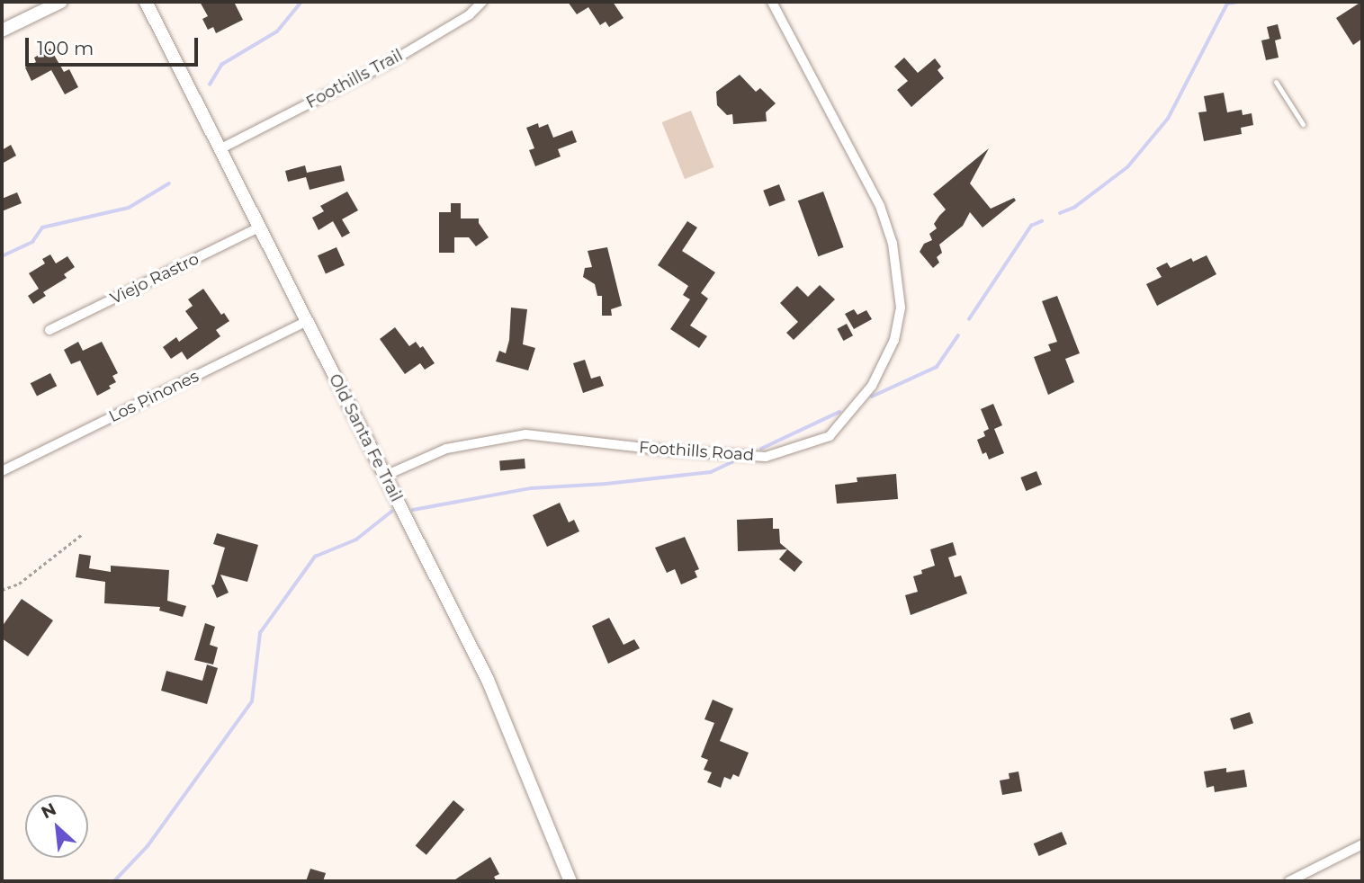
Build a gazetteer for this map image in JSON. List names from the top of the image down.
{
  "streets": {
    "street": [
      "Foothills Trail",
      "Viejo Rastro",
      "Los Pinones",
      "Old Santa Fe Trail",
      "Foothills Road"
    ]
  },
  "crossings": [
    ["Foothills Trail", "Old Santa Fe Trail"],
    ["Viejo Rastro", "Old Santa Fe Trail"],
    ["Los Pinones", "Old Santa Fe Trail"],
    ["Old Santa Fe Trail", "Foothills Road"]
  ],
  "scale_bar": "100 m",
  "north": "top left"
}
